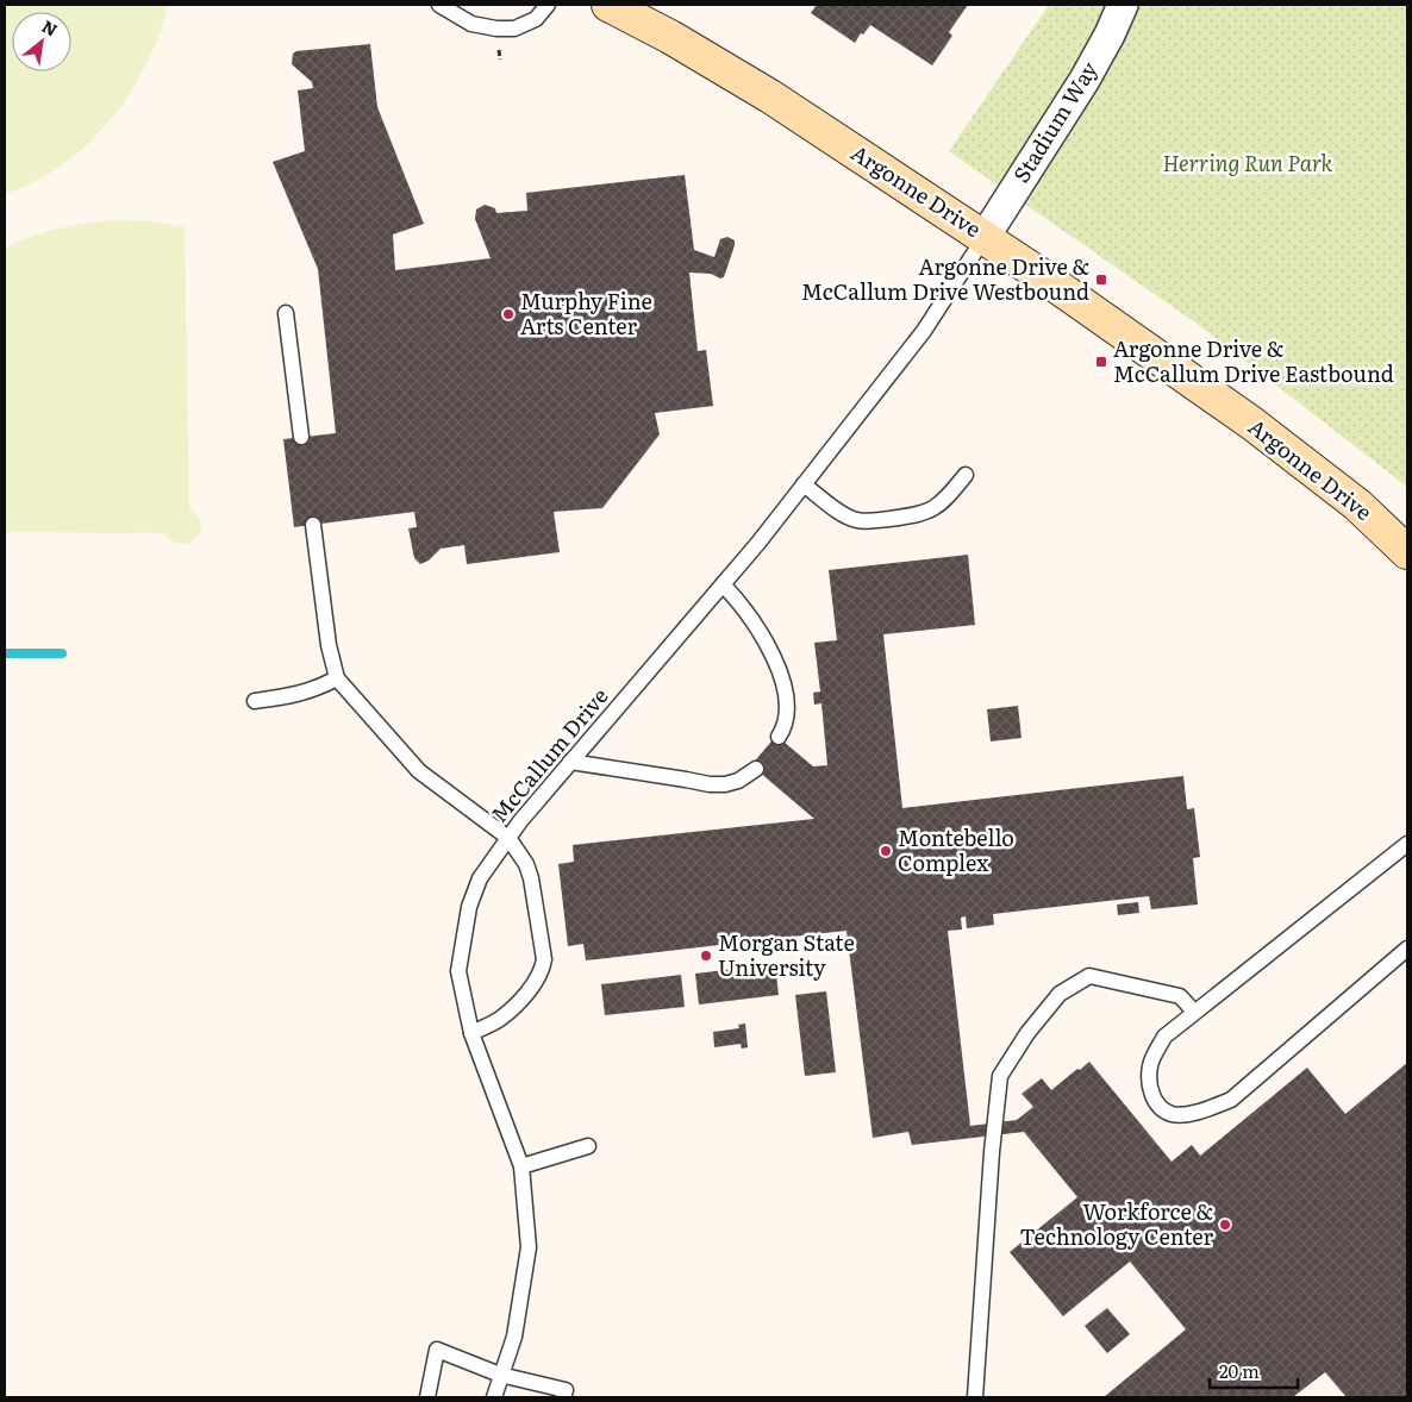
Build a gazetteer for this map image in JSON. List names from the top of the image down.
{
  "streets": {
    "main road": ["Argonne Drive"],
    "street": ["Stadium Way"],
    "lane": ["McCallum Drive"]
  },
  "crossings": [
    ["Stadium Way", "Argonne Drive"],
    ["Stadium Way", "McCallum Drive"],
    ["Argonne Drive", "McCallum Drive"]
  ],
  "parks": ["Herring Run Park"],
  "places": {
    "transit": ["Argonne Drive & McCallum Drive Westbound", "Argonne Drive & McCallum Drive Eastbound"],
    "other": [
      "Murphy Fine Arts Center",
      "Montebello Complex",
      "Morgan State University",
      "Workforce & Technology Center"
    ]
  },
  "scale_bar": "20 m",
  "north": "top right"
}
